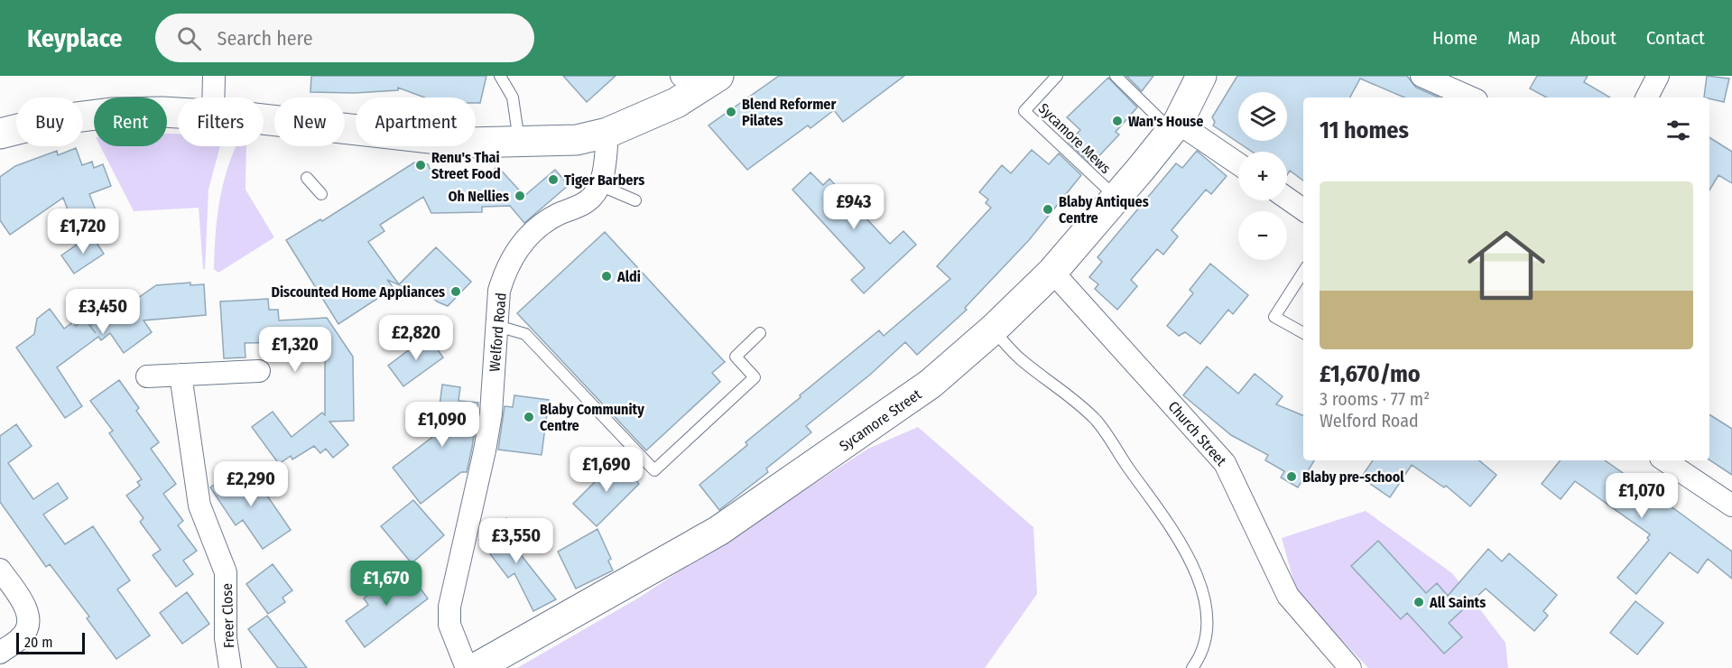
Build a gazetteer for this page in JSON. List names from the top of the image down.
{
  "streets": {
    "street": [
      "Welford Road",
      "Sycamore Street",
      "Church Street",
      "Freer Close"
    ],
    "lane": ["Sycamore Mews"]
  },
  "crossings": [
    ["Sycamore Mews", "Sycamore Street"],
    ["Sycamore Street", "Church Street"]
  ],
  "places": [
    "Blend Reformer Pilates",
    "Wan's House",
    "Renu's Thai Street Food",
    "Tiger Barbers",
    "Oh Nellies",
    "Blaby Antiques Centre",
    "Aldi",
    "Discounted Home Appliances",
    "Blaby Community Centre",
    "Blaby pre-school",
    "All Saints"
  ],
  "scale_bar": "20 m",
  "page": {
    "header": "Keyplace",
    "search": "Search here",
    "nav": [
      "Home",
      "Map",
      "About",
      "Contact"
    ],
    "map_buttons": ["+", "−"],
    "chip": [
      "Buy",
      "Rent",
      "Filters",
      "New",
      "Apartment"
    ],
    "heading": "11 homes",
    "list": [
      {
        "name": "£1,670/mo",
        "note": "3 rooms · 77 m² · Welford Road"
      }
    ],
    "price": [
      "£943",
      "£1,720",
      "£3,450",
      "£2,820",
      "£1,320",
      "£1,090",
      "£1,690",
      "£2,290",
      "£1,070",
      "£3,550",
      "£1,670"
    ],
    "scale": "20 m"
  }
}
